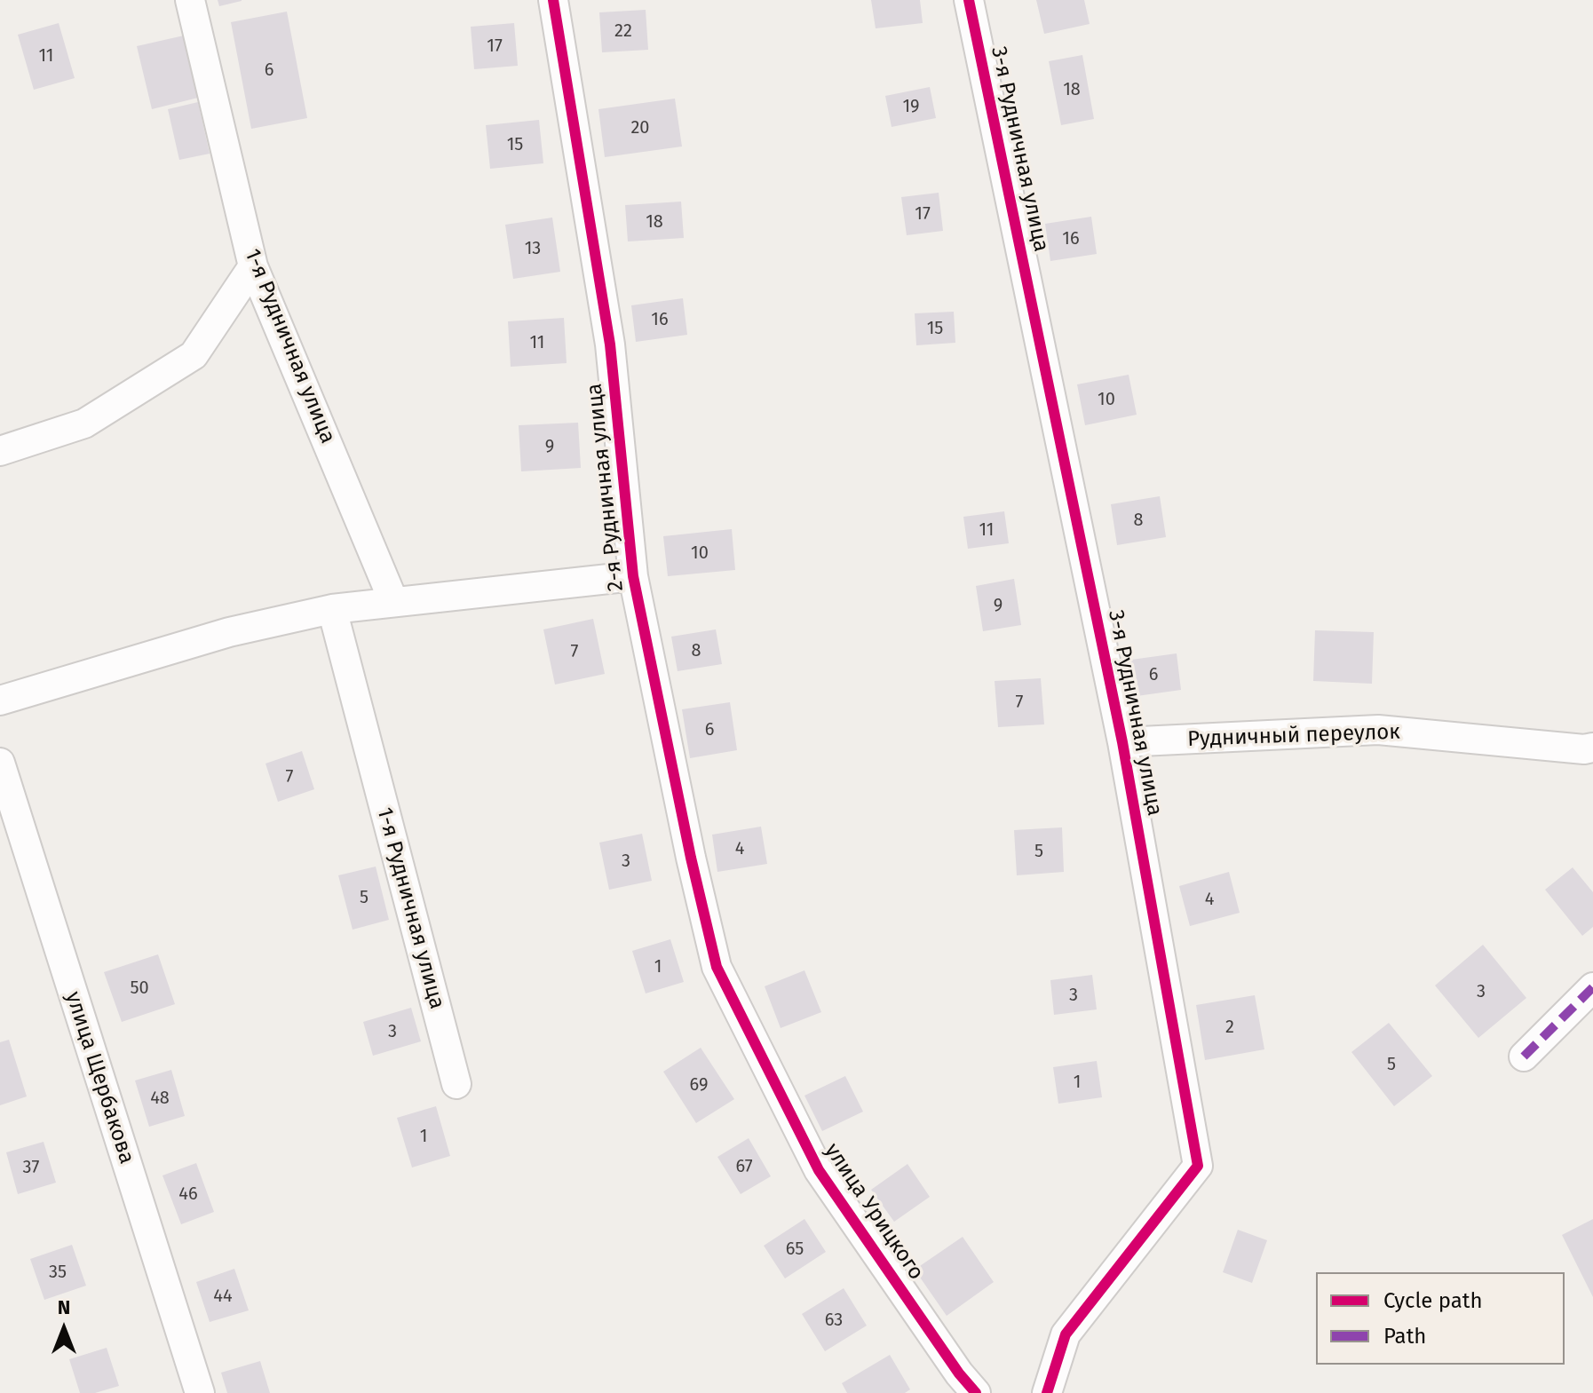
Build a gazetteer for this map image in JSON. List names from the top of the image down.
{
  "streets": {
    "street": [
      "3-я Рудничная улица",
      "1-я Рудничная улица",
      "2-я Рудничная улица",
      "Рудничный переулок",
      "улица Щербакова",
      "улица Урицкого"
    ]
  },
  "crossings": [
    ["3-я Рудничная улица", "Рудничный переулок"],
    ["2-я Рудничная улица", "улица Урицкого"]
  ],
  "house_numbers": [
    "22",
    "17",
    "11",
    "6",
    "18",
    "19",
    "20",
    "15",
    "17",
    "18",
    "16",
    "13",
    "16",
    "15",
    "11",
    "10",
    "9",
    "8",
    "11",
    "10",
    "9",
    "8",
    "7",
    "6",
    "7",
    "6",
    "7",
    "4",
    "5",
    "3",
    "5",
    "4",
    "1",
    "50",
    "3",
    "3",
    "2",
    "3",
    "5",
    "1",
    "69",
    "48",
    "1",
    "67",
    "37",
    "46",
    "65",
    "35",
    "44",
    "63"
  ],
  "legend": ["Cycle path", "Path"],
  "north": "top"
}
